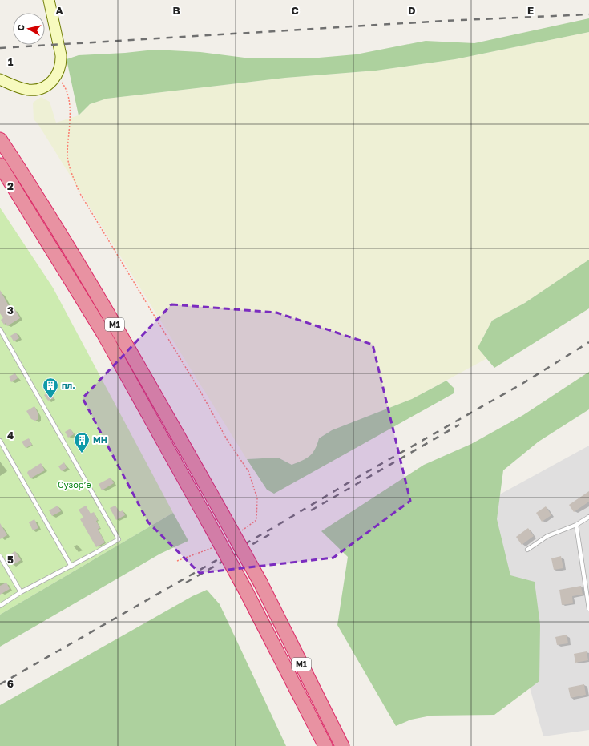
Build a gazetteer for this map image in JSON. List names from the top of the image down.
{
  "streets": {
    "highway": ["М1"]
  },
  "parks": ["Сузорʼе"],
  "places": {
    "building": ["пл.", "МН"]
  },
  "north": "left",
  "grid": {
    "columns": [
      "A",
      "B",
      "C",
      "D",
      "E"
    ],
    "rows": [
      "1",
      "2",
      "3",
      "4",
      "5",
      "6"
    ]
  }
}
